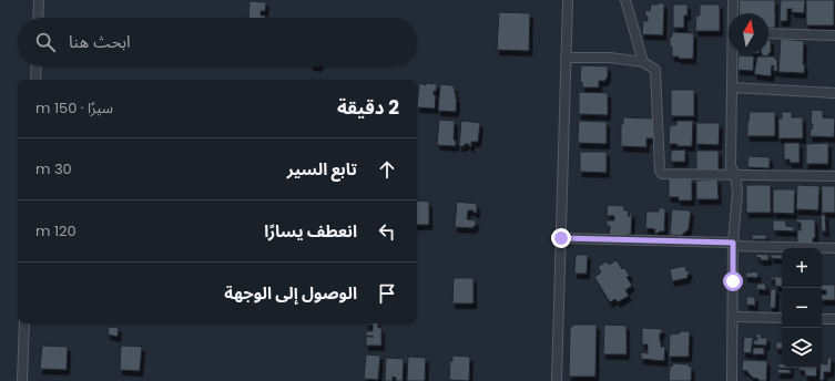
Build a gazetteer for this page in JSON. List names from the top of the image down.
{
  "north": "top",
  "page": {
    "search": "ابحث هنا",
    "heading": ["2 دقيقة", "سيرًا · 150 m"],
    "list": [
      ["تابع السير", "30 m"],
      ["انعطف يسارًا", "120 m"],
      "الوصول إلى الوجهة"
    ],
    "map_buttons": ["+", "−"]
  }
}
